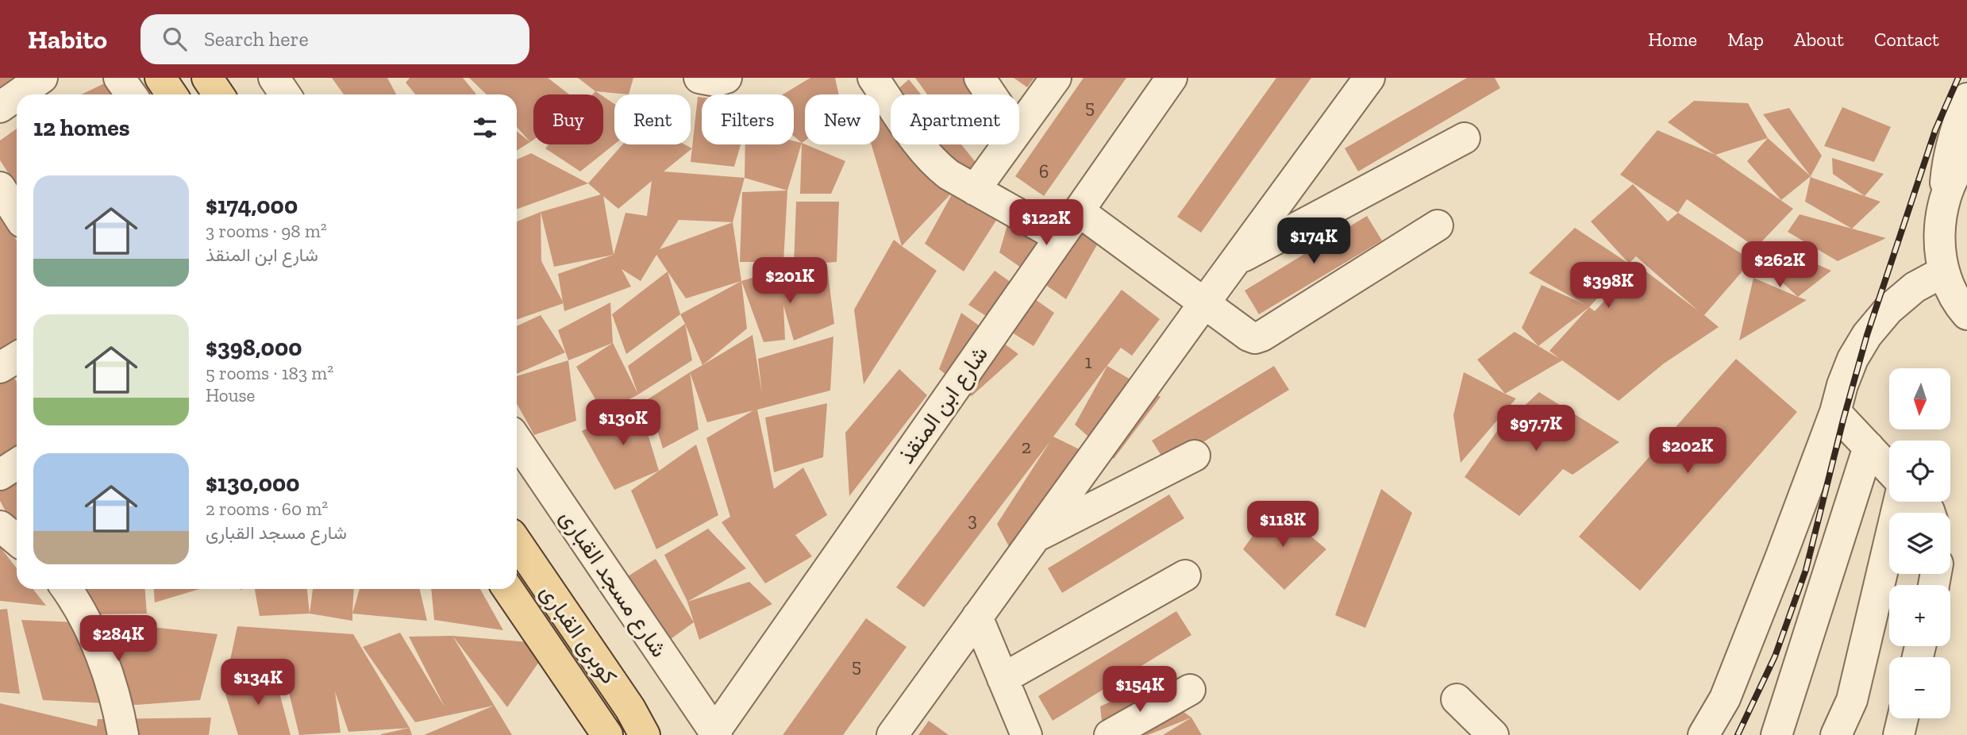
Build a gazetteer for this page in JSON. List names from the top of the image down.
{
  "streets": {
    "main road": ["كوبرى القبارى"],
    "street": ["شارع ابن المنقذ", "شارع مسجد القبارى"]
  },
  "crossings": [
    ["شارع ابن المنقذ", "شارع مسجد القبارى"]
  ],
  "house_numbers": [
    "5",
    "6",
    "1",
    "2",
    "3",
    "5"
  ],
  "north": "bottom",
  "page": {
    "header": "Habito",
    "search": "Search here",
    "nav": [
      "Home",
      "Map",
      "About",
      "Contact"
    ],
    "chip": [
      "Buy",
      "Rent",
      "Filters",
      "New",
      "Apartment"
    ],
    "heading": "12 homes",
    "list": [
      {
        "name": "$174,000",
        "note": "3 rooms · 98 m² · شارع ابن المنقذ"
      },
      {
        "name": "$398,000",
        "note": "5 rooms · 183 m² · House"
      },
      {
        "name": "$130,000",
        "note": "2 rooms · 60 m² · شارع مسجد القبارى"
      }
    ],
    "price": [
      "$122K",
      "$174K",
      "$262K",
      "$201K",
      "$398K",
      "$130K",
      "$97.7K",
      "$202K",
      "$118K",
      "$284K",
      "$134K",
      "$154K"
    ],
    "map_buttons": ["+", "−"]
  }
}
